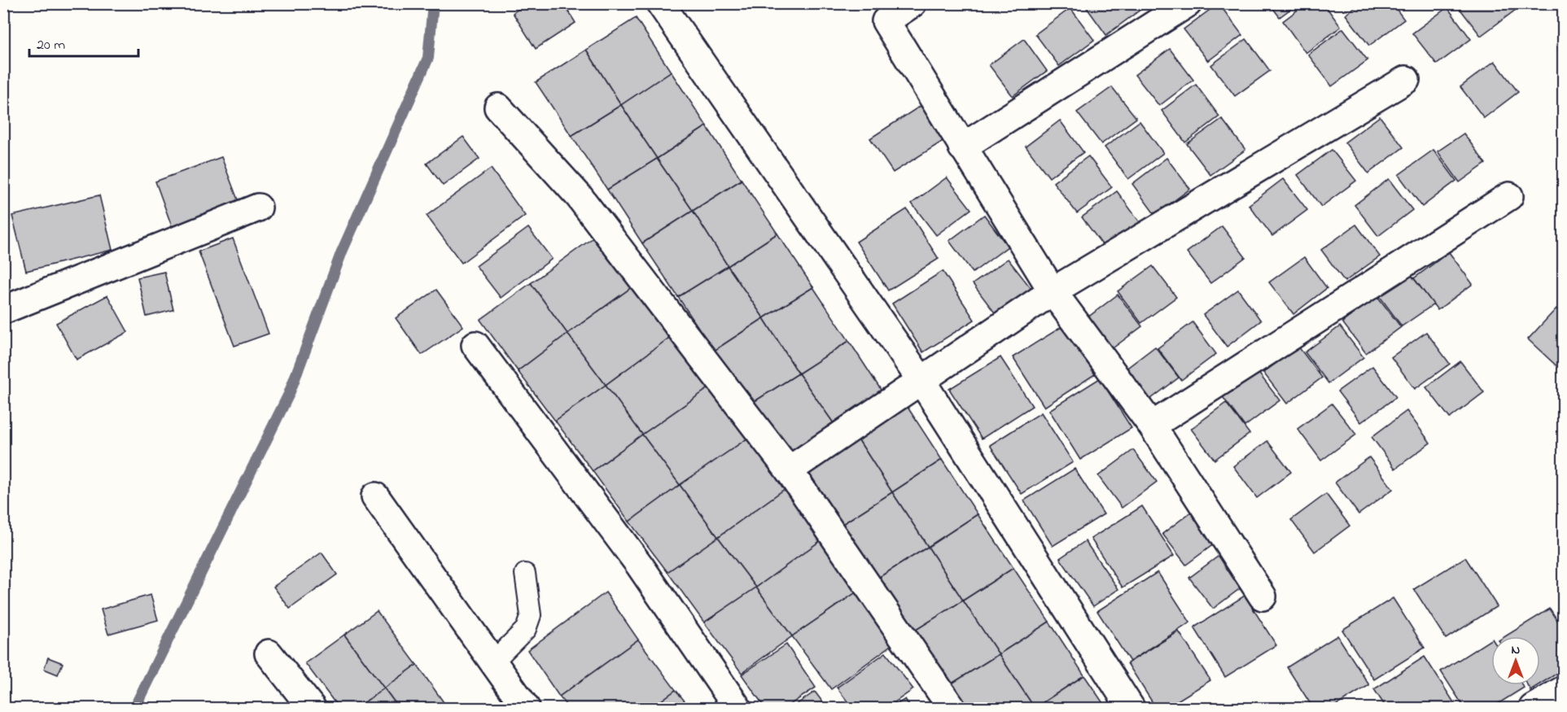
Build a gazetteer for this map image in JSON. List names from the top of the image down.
{
  "scale_bar": "20 m",
  "north": "top"
}
